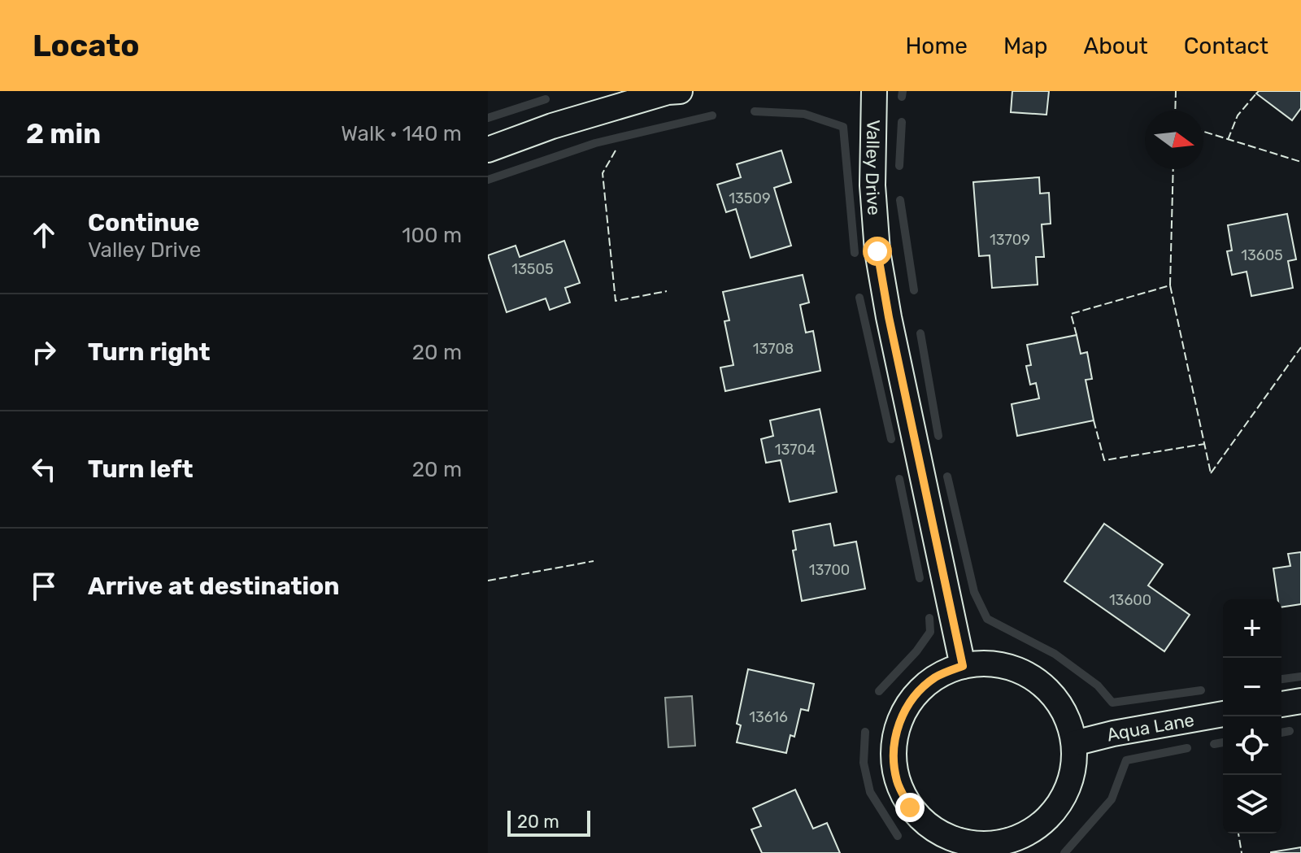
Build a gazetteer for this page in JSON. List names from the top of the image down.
{
  "streets": {
    "street": ["Valley Drive", "Aqua Lane"]
  },
  "crossings": [
    ["Valley Drive", "Aqua Lane"]
  ],
  "house_numbers": [
    "13509",
    "13709",
    "13605",
    "13505",
    "13708",
    "13704",
    "13700",
    "13600",
    "13616"
  ],
  "scale_bar": "20 m",
  "north": "right",
  "page": {
    "header": "Locato",
    "nav": [
      "Home",
      "Map",
      "About",
      "Contact"
    ],
    "heading": ["2 min", "Walk · 140 m"],
    "list": [
      ["Continue", "Valley Drive", "100 m"],
      ["Turn right", "20 m"],
      ["Turn left", "20 m"],
      "Arrive at destination"
    ],
    "map_buttons": ["+", "−"],
    "scale": "20 m"
  }
}
